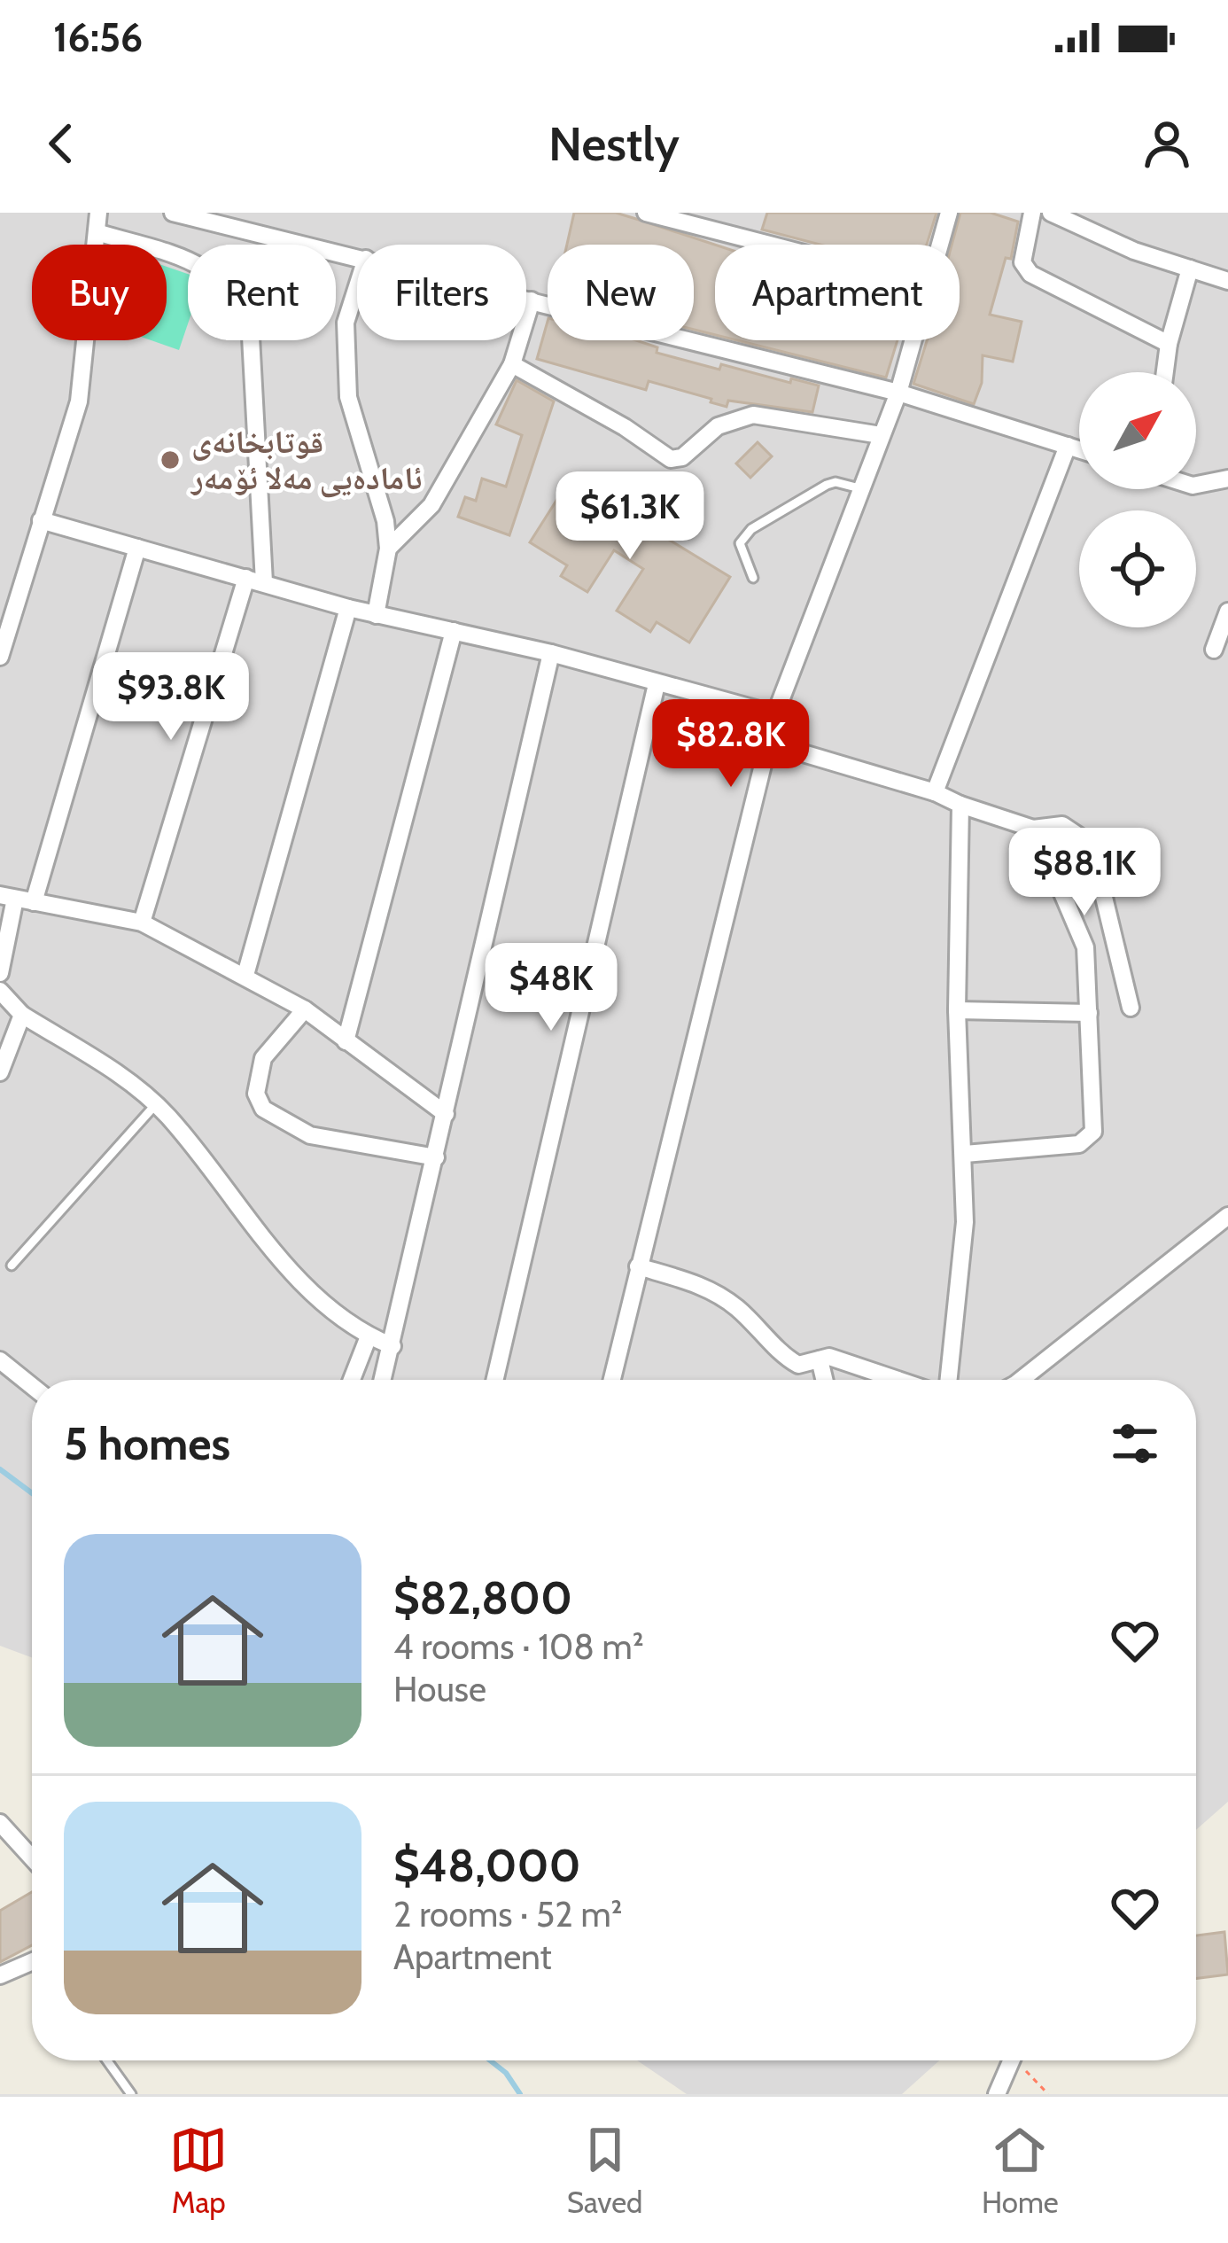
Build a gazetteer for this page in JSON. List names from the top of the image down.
{
  "places": ["قوتابخانەی ئامادەیی مەلا ئۆمەر"],
  "north": "top right",
  "page": {
    "status": "16:56",
    "header": "Nestly",
    "chip": [
      "Buy",
      "Rent",
      "Filters",
      "New",
      "Apartment"
    ],
    "price": [
      "$61.3K",
      "$93.8K",
      "$82.8K",
      "$88.1K",
      "$48K"
    ],
    "heading": "5 homes",
    "list": [
      {
        "name": "$82,800",
        "note": "4 rooms · 108 m² · House"
      },
      {
        "name": "$48,000",
        "note": "2 rooms · 52 m² · Apartment"
      }
    ],
    "tabs": ["Map", "Saved", "Home"]
  }
}
